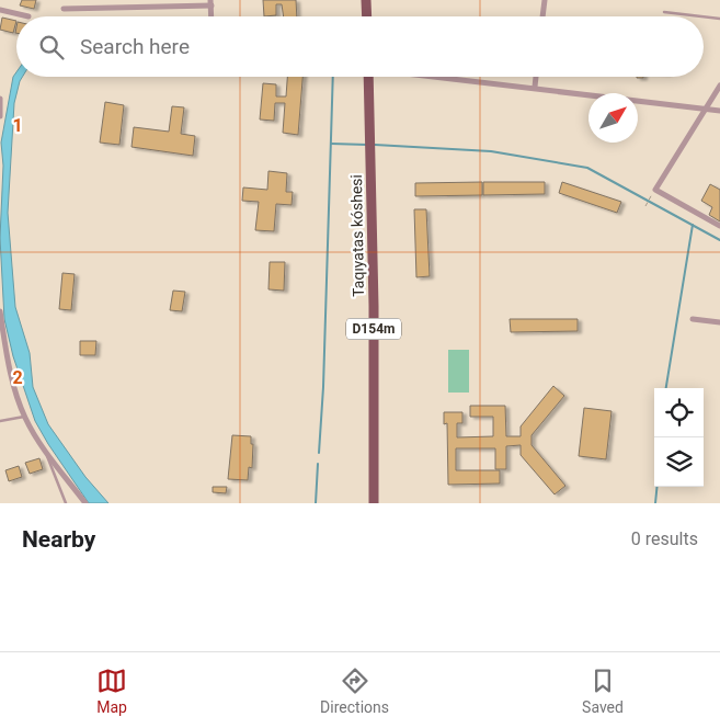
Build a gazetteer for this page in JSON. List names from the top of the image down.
{
  "streets": {
    "main road": ["Taqıyatas kóshesi", "D154m"]
  },
  "north": "top right",
  "page": {
    "search": "Search here",
    "heading": ["Nearby", "0 results"],
    "nav": ["Map", "Directions", "Saved"]
  },
  "grid": {
    "rows": ["1", "2"]
  }
}
